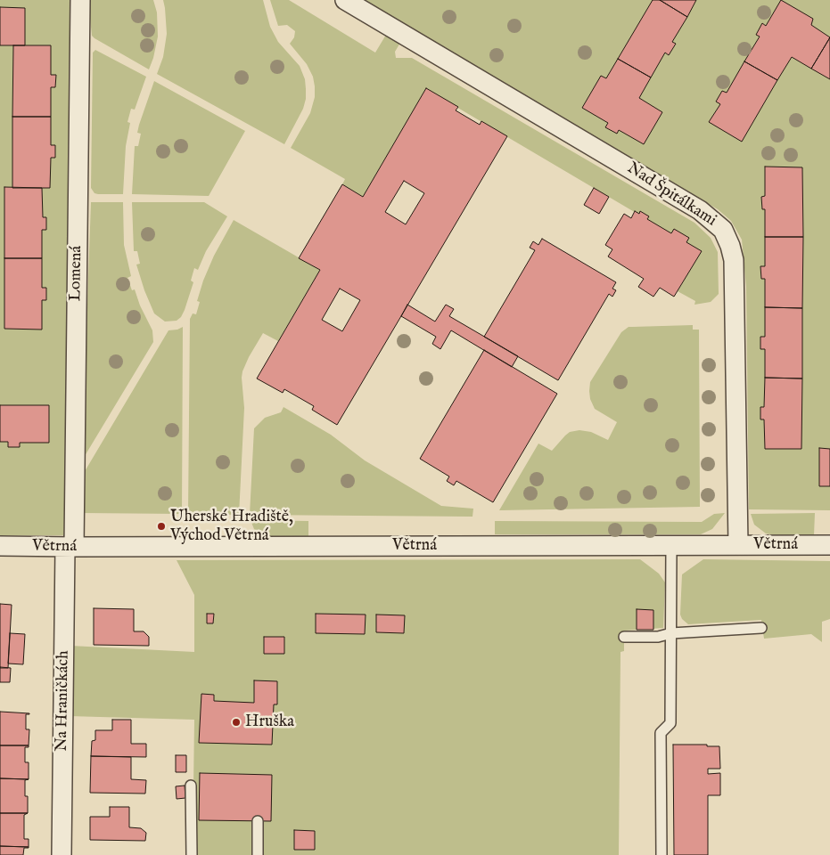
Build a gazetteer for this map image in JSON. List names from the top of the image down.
{
  "streets": {
    "street": [
      "Nad Špitálkami",
      "Lomená",
      "Větrná",
      "Na Hraničkách"
    ]
  },
  "crossings": [
    ["Nad Špitálkami", "Větrná"],
    ["Lomená", "Větrná"],
    ["Lomená", "Na Hraničkách"],
    ["Větrná", "Na Hraničkách"]
  ],
  "places": ["Uherské Hradiště, Východ Větrná", "Hruška"]
}
